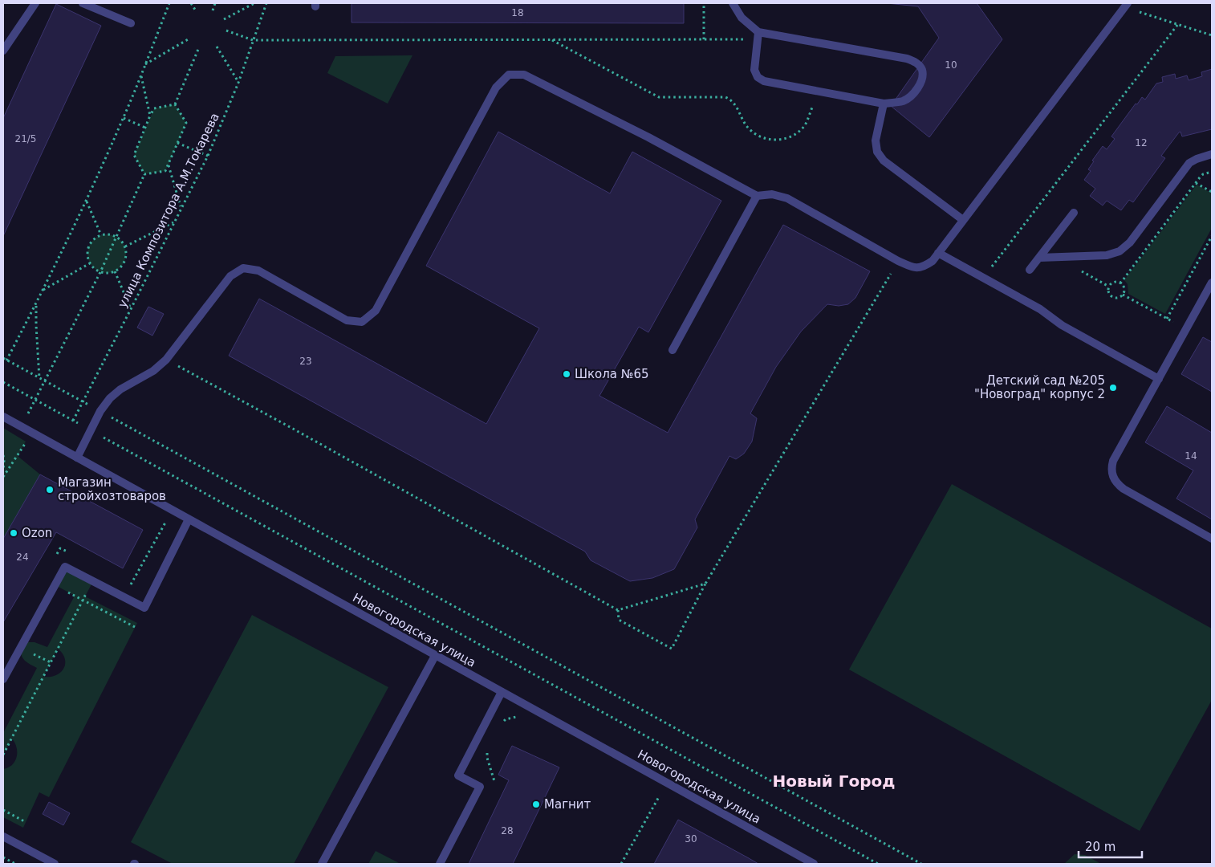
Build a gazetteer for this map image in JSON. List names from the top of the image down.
{
  "streets": {
    "street": ["Новогородская улица"],
    "path": ["улица Композитора А.М.Токарева"]
  },
  "districts": ["Новый Город"],
  "places": [
    "Школа №65",
    "Детский сад №205 \"Новоград\" корпус 2",
    "Магазин стройхозтоваров",
    "Ozon",
    "Магнит"
  ],
  "house_numbers": [
    "18",
    "10",
    "21/5",
    "12",
    "23",
    "14",
    "24",
    "28",
    "30"
  ],
  "scale_bar": "20 m"
}
